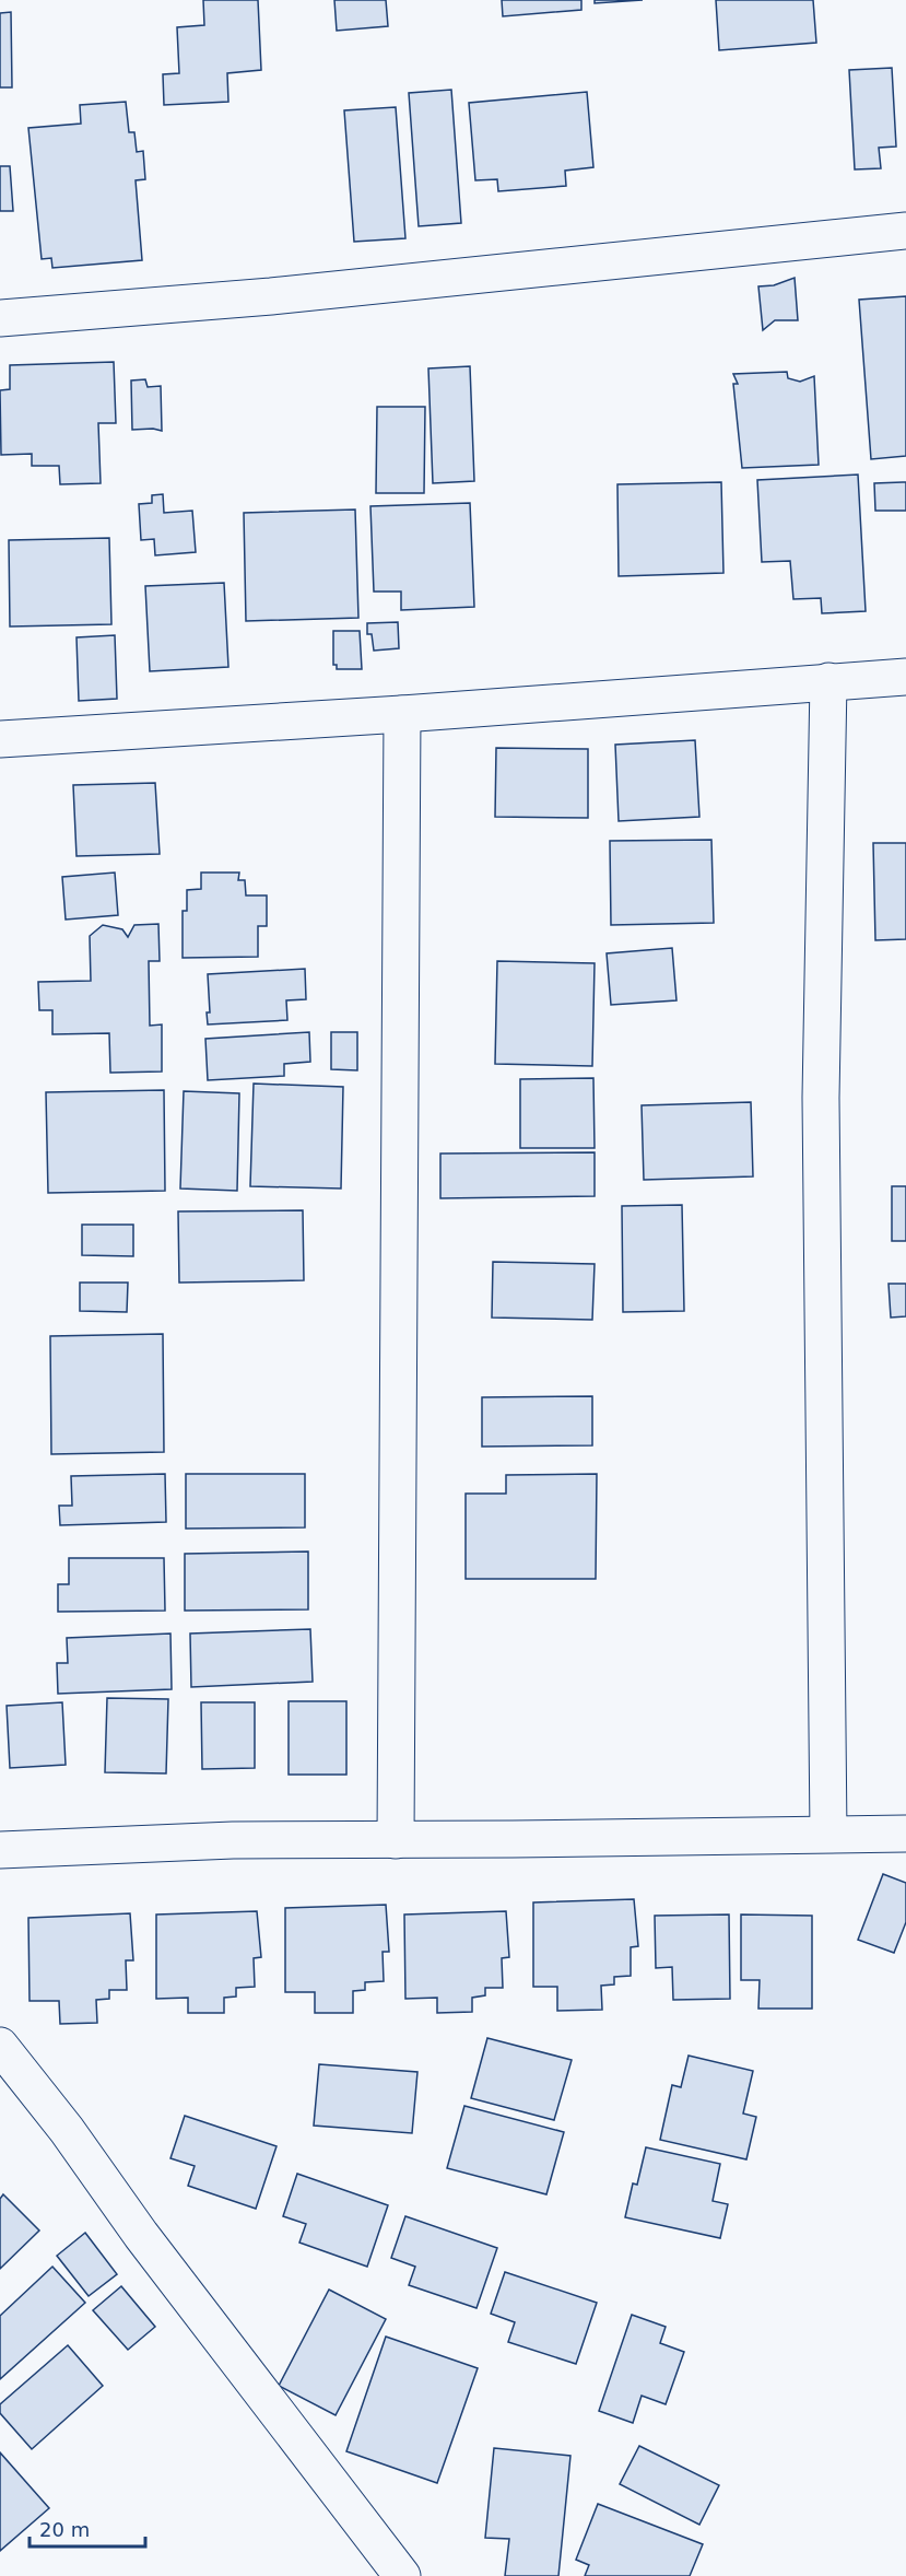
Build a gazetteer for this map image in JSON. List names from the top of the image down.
{
  "scale_bar": "20 m"
}
